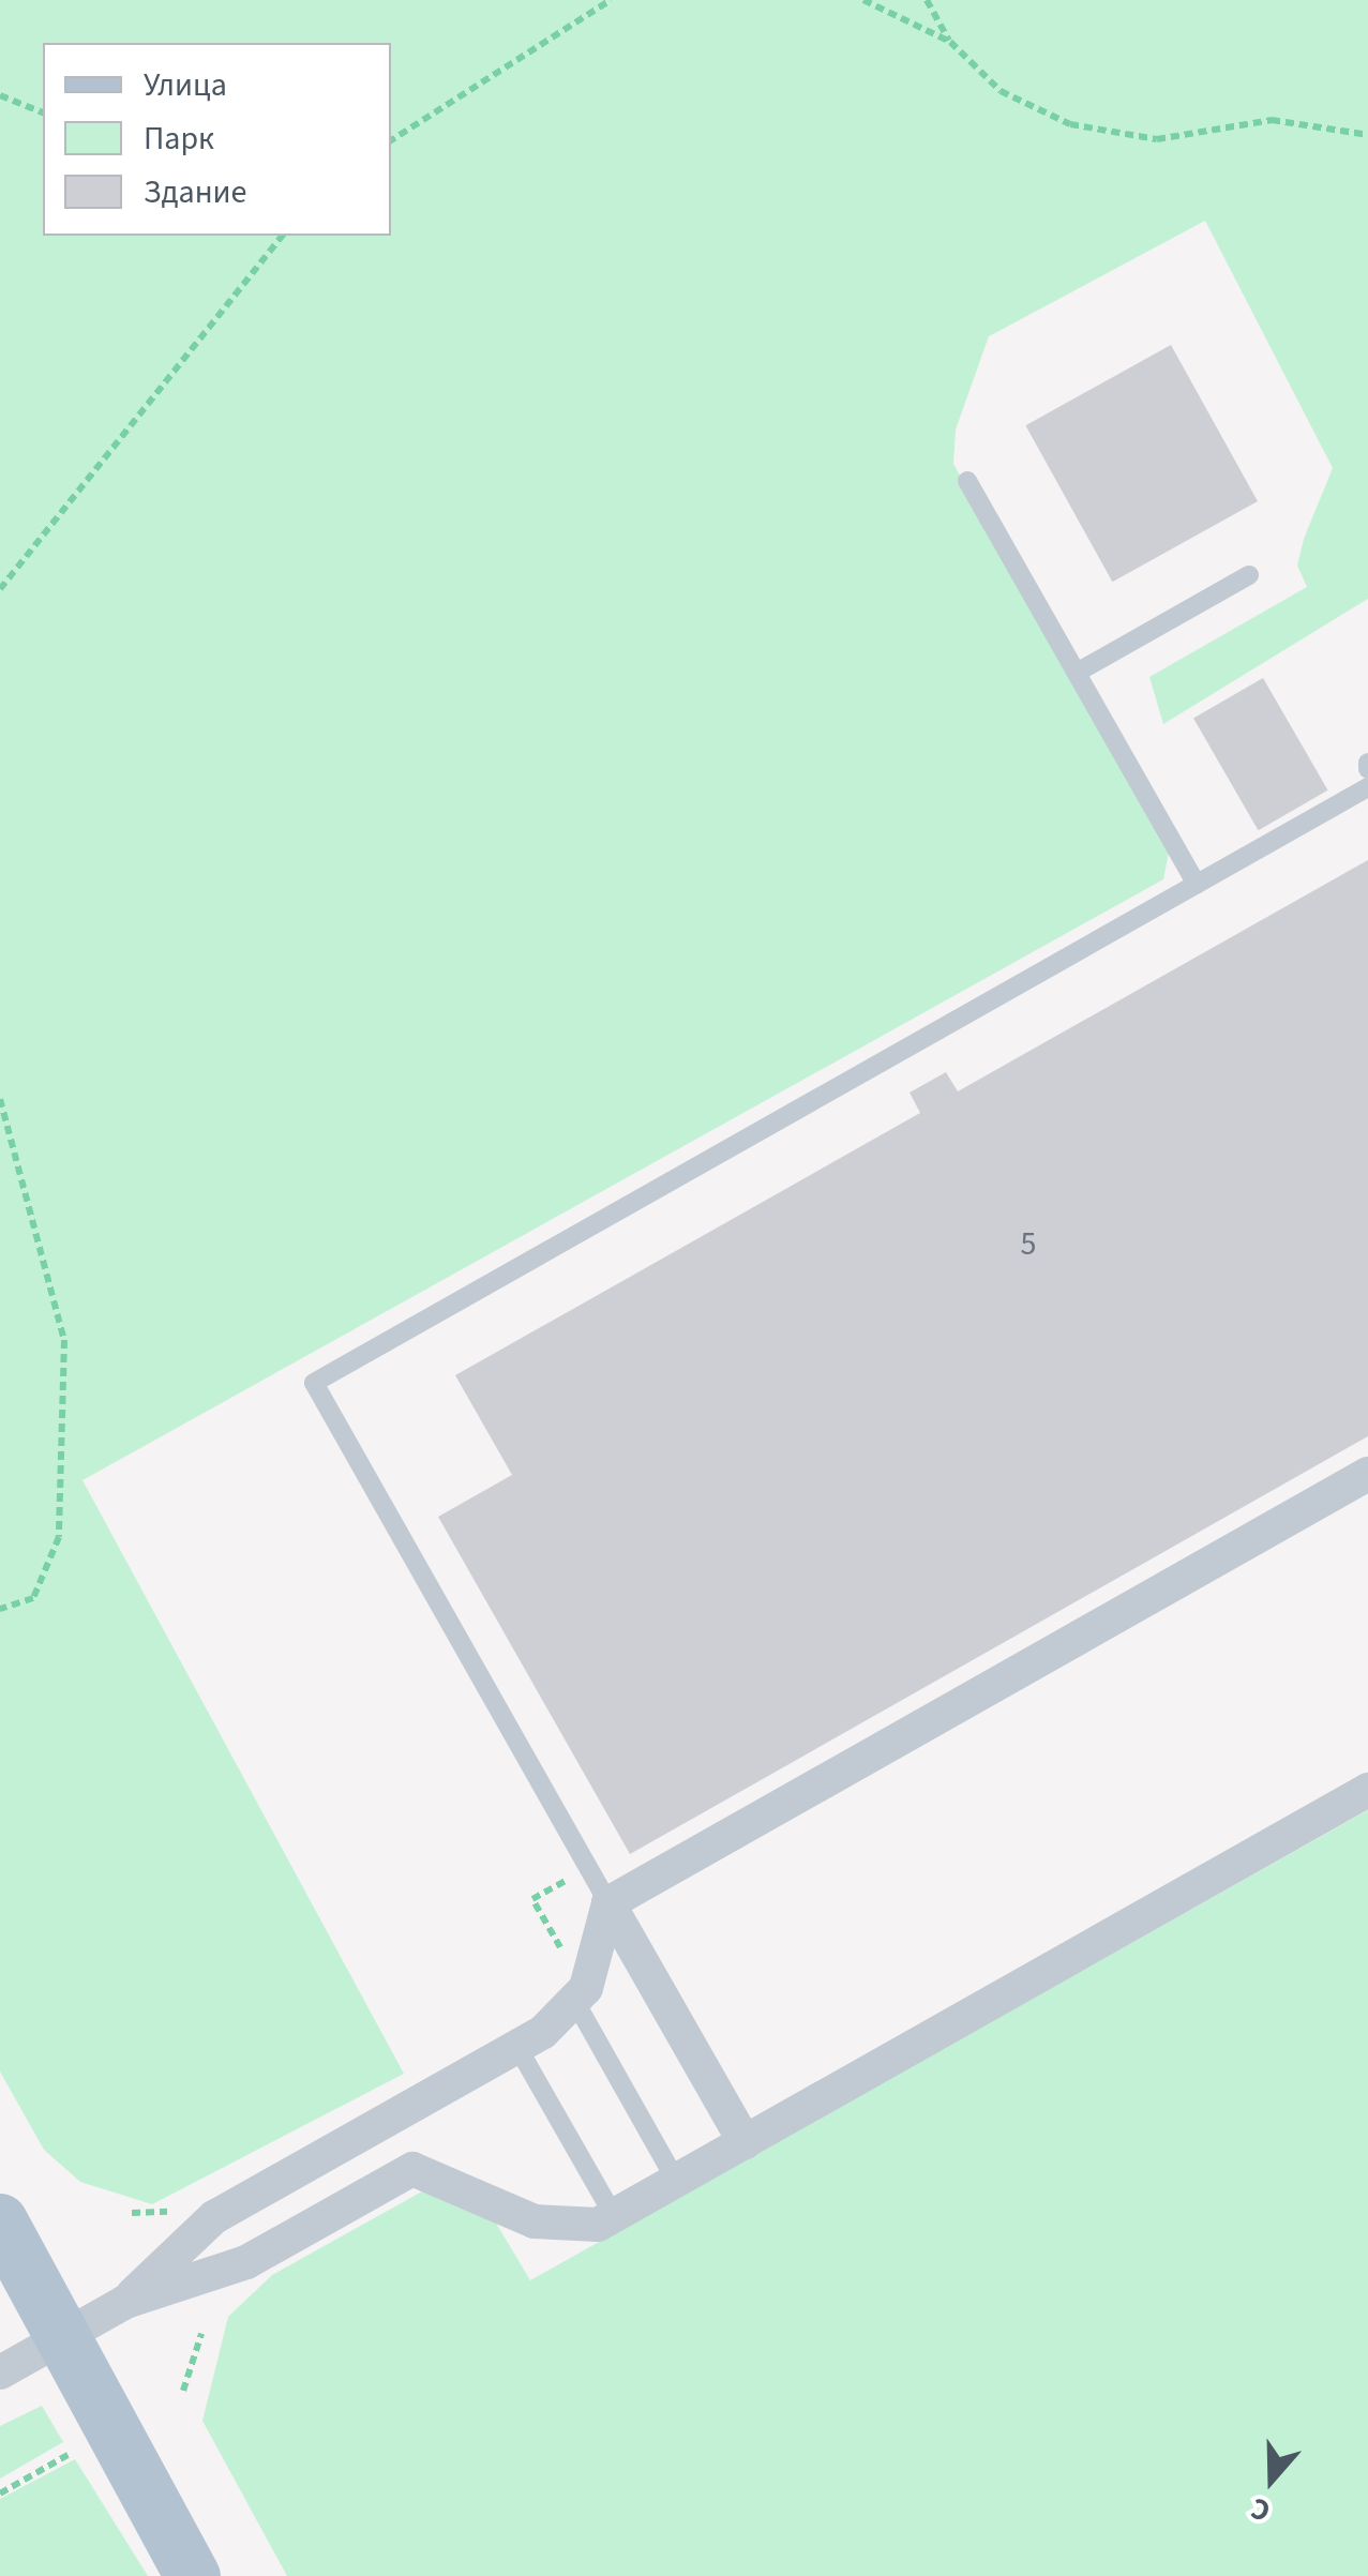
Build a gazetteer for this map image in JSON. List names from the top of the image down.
{
  "house_numbers": ["5"],
  "legend": ["Улица", "Парк", "Здание"],
  "north": "bottom"
}
